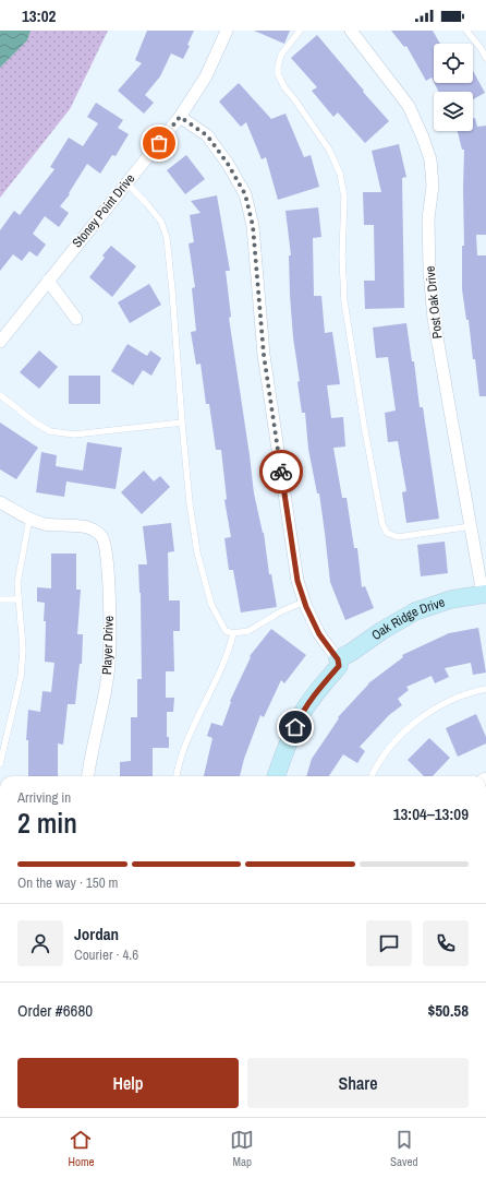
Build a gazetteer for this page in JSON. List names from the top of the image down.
{
  "streets": {
    "street": [
      "Stoney Point Drive",
      "Post Oak Drive",
      "Oak Ridge Drive",
      "Player Drive"
    ]
  },
  "crossings": [
    ["Post Oak Drive", "Oak Ridge Drive"]
  ],
  "page": {
    "status": "13:02",
    "heading": ["2 min", "Arriving in", "13:04–13:09"],
    "panel": [
      "Jordan",
      "Courier · 4.6",
      "Order #6680",
      "$50.58"
    ],
    "bar": "On the way · 150 m",
    "buttons": ["Help", "Share"],
    "tabs": ["Home", "Map", "Saved"]
  }
}
